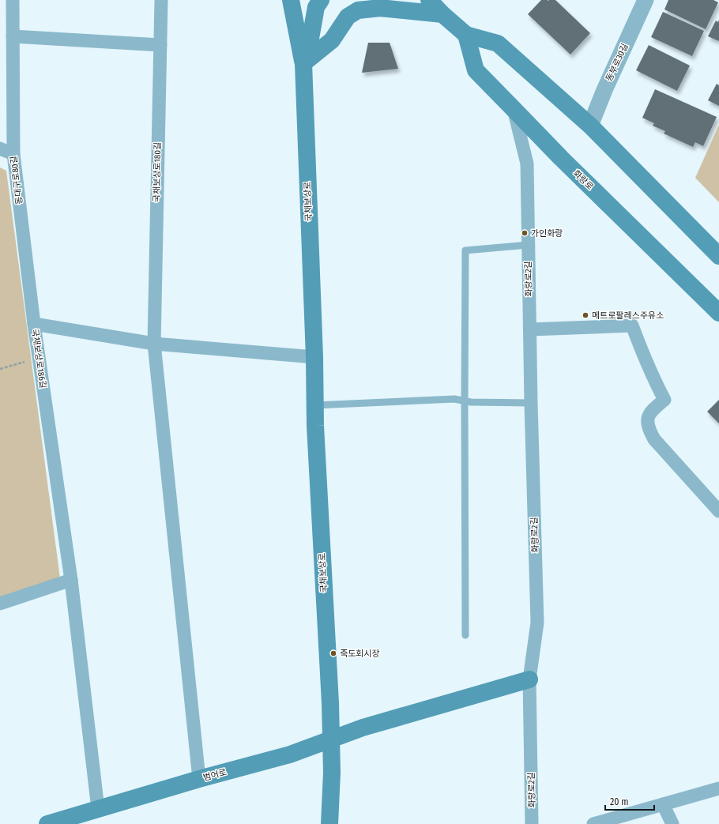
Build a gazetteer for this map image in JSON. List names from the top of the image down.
{
  "streets": {
    "main road": ["화랑로", "국채보상로", "범어로"],
    "street": [
      "동부로30길",
      "국채보상로180길",
      "동대구로80길",
      "화랑로2길",
      "국채보상로186길"
    ]
  },
  "crossings": [
    ["국채보상로180길", "국채보상로186길"],
    ["국채보상로180길", "범어로"],
    ["동대구로80길", "국채보상로186길"],
    ["화랑로", "화랑로2길"],
    ["국채보상로", "국채보상로186길"],
    ["국채보상로", "범어로"]
  ],
  "places": ["가인화랑", "메트로팔레스주유소", "죽도회시장"],
  "scale_bar": "20 m"
}
